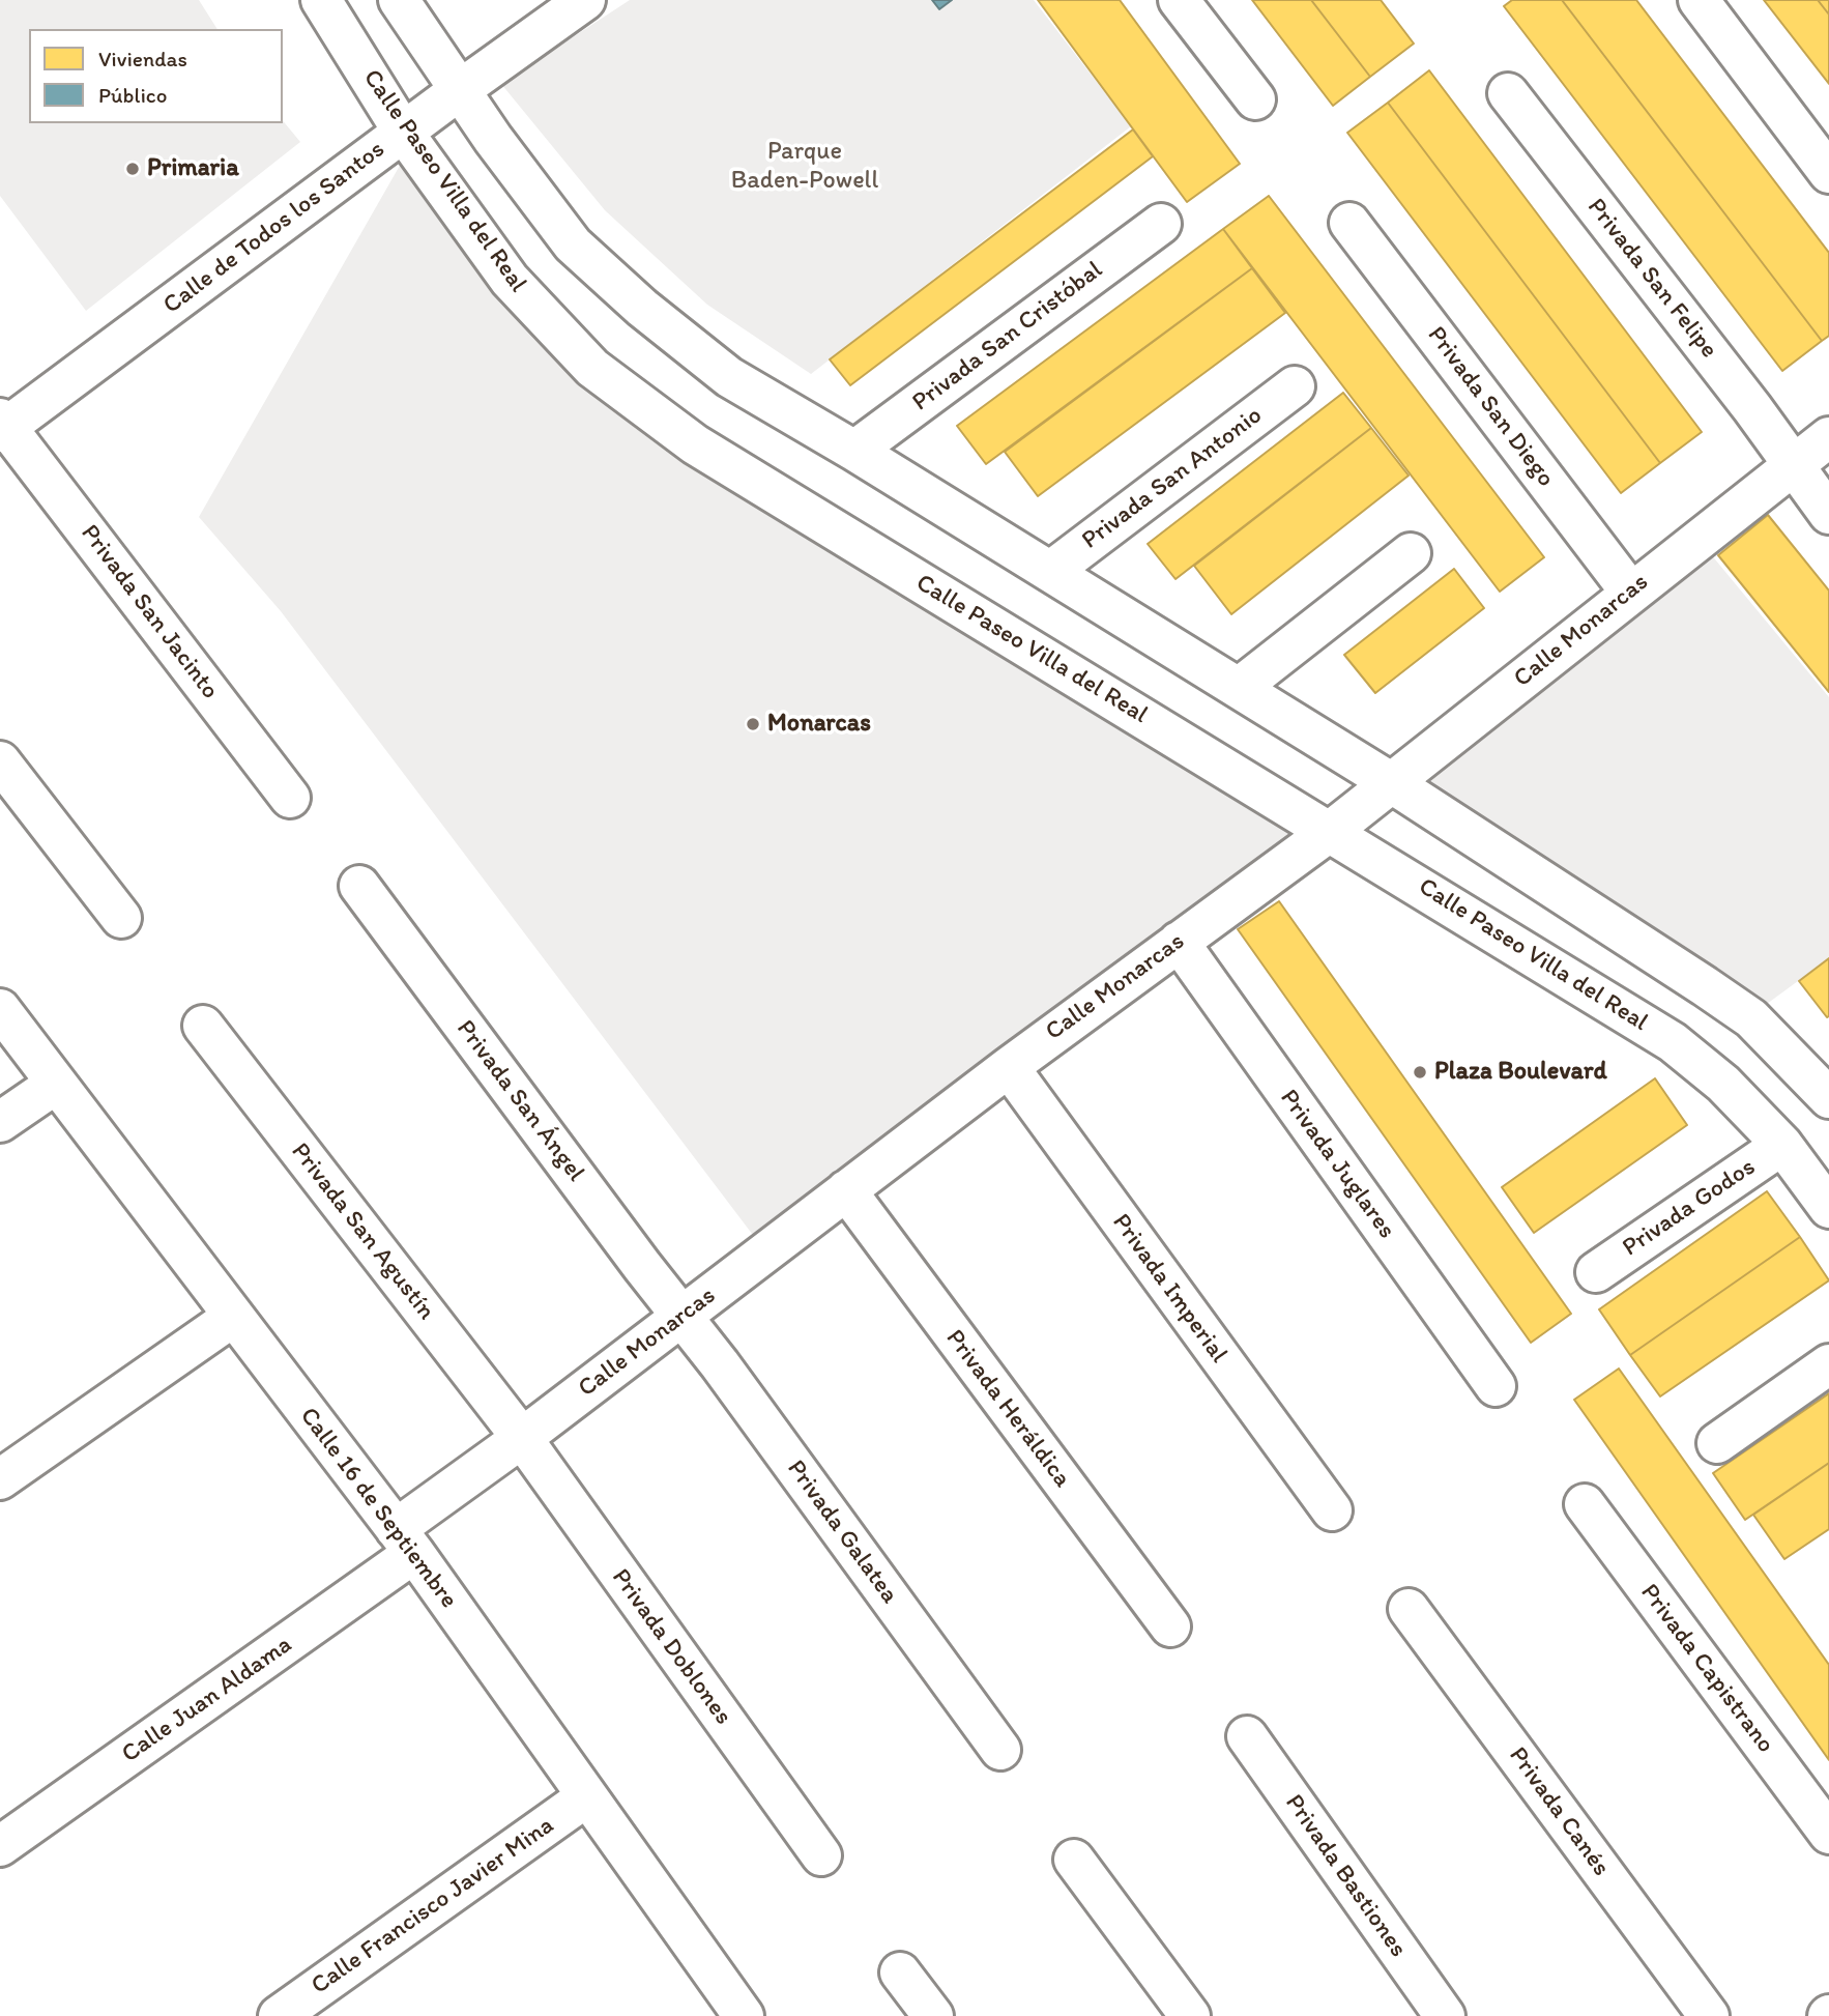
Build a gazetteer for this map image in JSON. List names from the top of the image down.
{
  "streets": {
    "street": [
      "Calle Paseo Villa del Real",
      "Calle de Todos los Santos",
      "Privada San Felipe",
      "Privada San Cristóbal",
      "Privada San Diego",
      "Privada San Antonio",
      "Privada San Jacinto",
      "Calle Monarcas",
      "Privada San Ángel",
      "Privada Juglares",
      "Privada Godos",
      "Privada San Agustín",
      "Privada Imperial",
      "Privada Heráldica",
      "Calle 16 de Septiembre",
      "Privada Galatea",
      "Privada Doblones",
      "Privada Capistrano",
      "Calle Juan Aldama",
      "Privada Canés",
      "Privada Bastiones",
      "Calle Francisco Javier Mina"
    ]
  },
  "crossings": [
    ["Calle Paseo Villa del Real", "Calle de Todos los Santos"],
    ["Calle Paseo Villa del Real", "Calle Monarcas"],
    ["Calle Paseo Villa del Real", "Privada Godos"],
    ["Calle de Todos los Santos", "Privada San Jacinto"],
    ["Privada San Felipe", "Calle Monarcas"],
    ["Privada San Diego", "Calle Monarcas"],
    ["Calle Monarcas", "Privada San Ángel"],
    ["Calle Monarcas", "Privada Juglares"],
    ["Calle Monarcas", "Privada San Agustín"],
    ["Calle Monarcas", "Privada Imperial"],
    ["Calle Monarcas", "Privada Heráldica"],
    ["Calle Monarcas", "Calle 16 de Septiembre"],
    ["Calle Monarcas", "Privada Galatea"],
    ["Calle Monarcas", "Privada Doblones"],
    ["Calle Monarcas", "Calle Juan Aldama"],
    ["Privada San Ángel", "Privada Galatea"],
    ["Privada San Agustín", "Privada Doblones"],
    ["Calle 16 de Septiembre", "Calle Juan Aldama"],
    ["Calle 16 de Septiembre", "Calle Francisco Javier Mina"]
  ],
  "parks": ["Parque Baden-Powell"],
  "places": ["Primaria", "Monarcas", "Plaza Boulevard"],
  "legend": ["Viviendas", "Público"]
}
